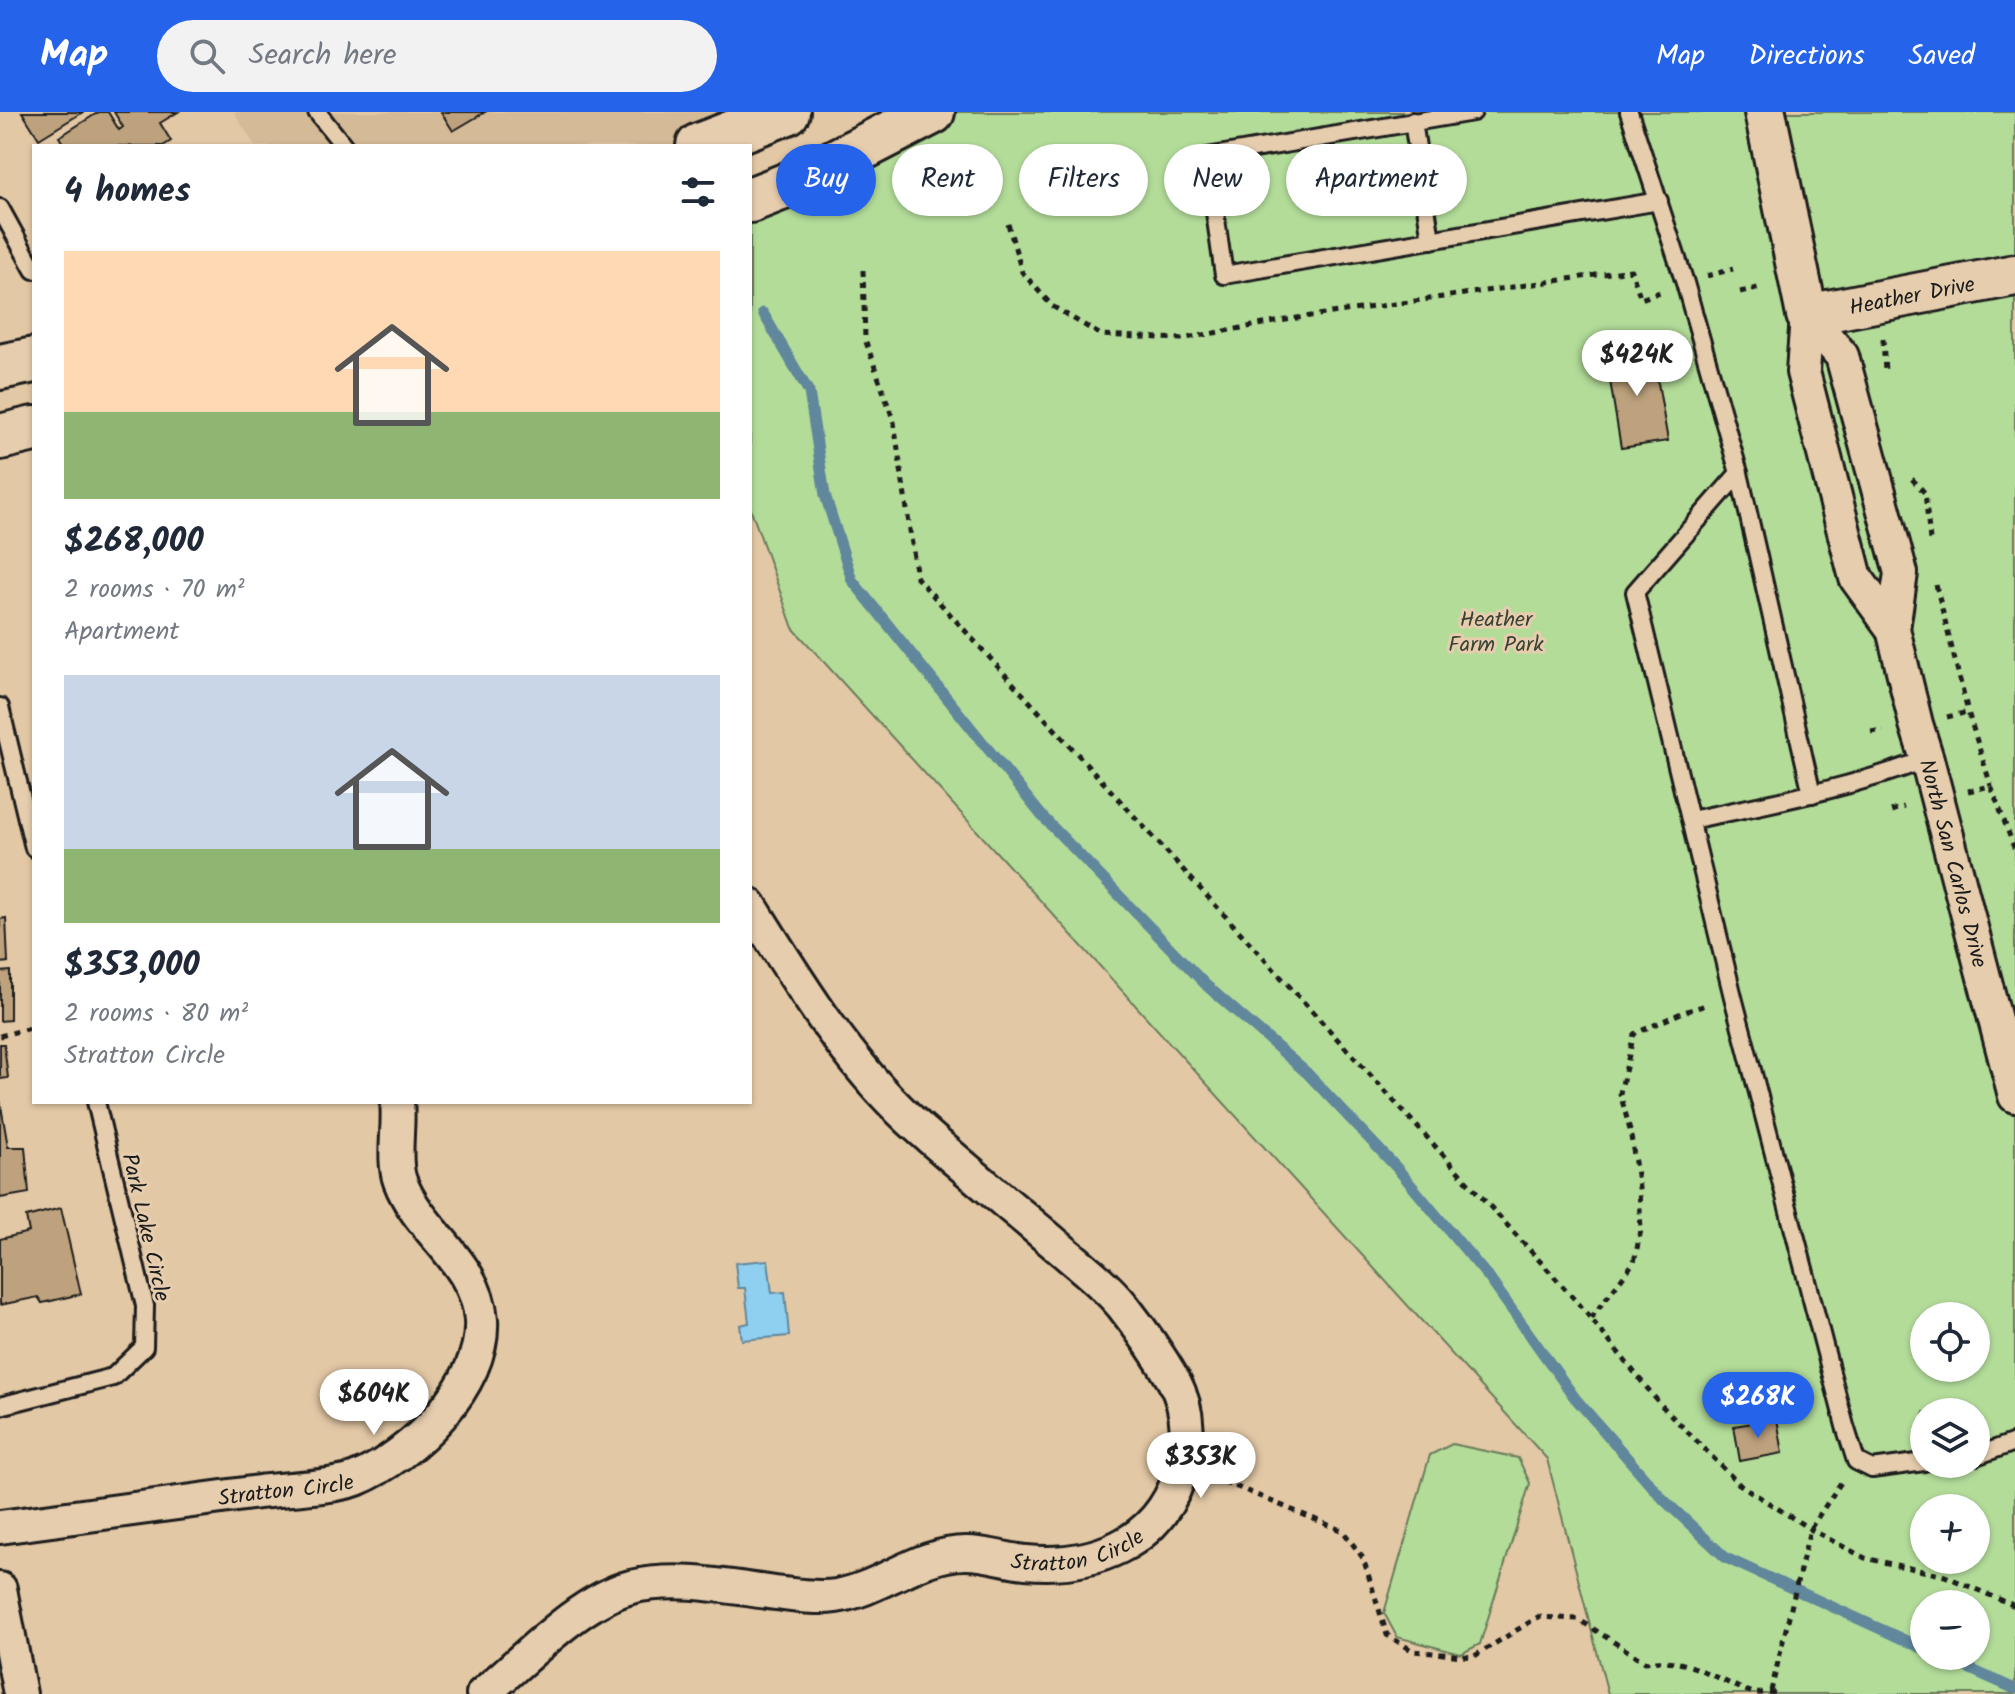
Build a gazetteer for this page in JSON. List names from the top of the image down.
{
  "streets": {
    "street": ["Heather Drive", "North San Carlos Drive", "Stratton Circle"],
    "lane": ["Park Lake Circle"]
  },
  "crossings": [
    ["Heather Drive", "North San Carlos Drive"]
  ],
  "parks": ["Heather Farm Park"],
  "page": {
    "header": "Map",
    "search": "Search here",
    "nav": ["Map", "Directions", "Saved"],
    "chip": [
      "Buy",
      "Rent",
      "Filters",
      "New",
      "Apartment"
    ],
    "heading": "4 homes",
    "list": [
      {
        "name": "$268,000",
        "note": "2 rooms · 70 m² · Apartment"
      },
      {
        "name": "$353,000",
        "note": "2 rooms · 80 m² · Stratton Circle"
      }
    ],
    "price": [
      "$424K",
      "$604K",
      "$268K",
      "$353K"
    ],
    "map_buttons": ["+", "−"]
  }
}
